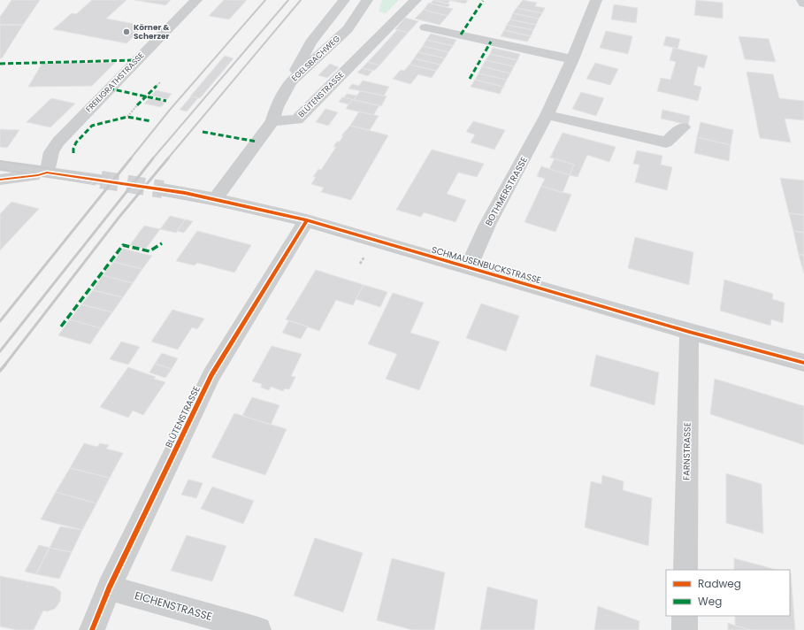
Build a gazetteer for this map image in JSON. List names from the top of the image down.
{
  "streets": {
    "street": [
      "EGELSBACHWEG",
      "FREILIGRATHSTRASSE",
      "BLÜTENSTRASSE",
      "BOTHMERSTRASSE",
      "SCHMAUSENBUCKSTRASSE",
      "FARNSTRASSE",
      "EICHENSTRASSE"
    ]
  },
  "crossings": [
    ["EGELSBACHWEG", "BLÜTENSTRASSE"],
    ["BLÜTENSTRASSE", "SCHMAUSENBUCKSTRASSE"],
    ["BLÜTENSTRASSE", "EICHENSTRASSE"],
    ["BOTHMERSTRASSE", "SCHMAUSENBUCKSTRASSE"],
    ["SCHMAUSENBUCKSTRASSE", "FARNSTRASSE"]
  ],
  "places": ["Körner & Scherzer"],
  "legend": ["Radweg", "Weg"]
}
